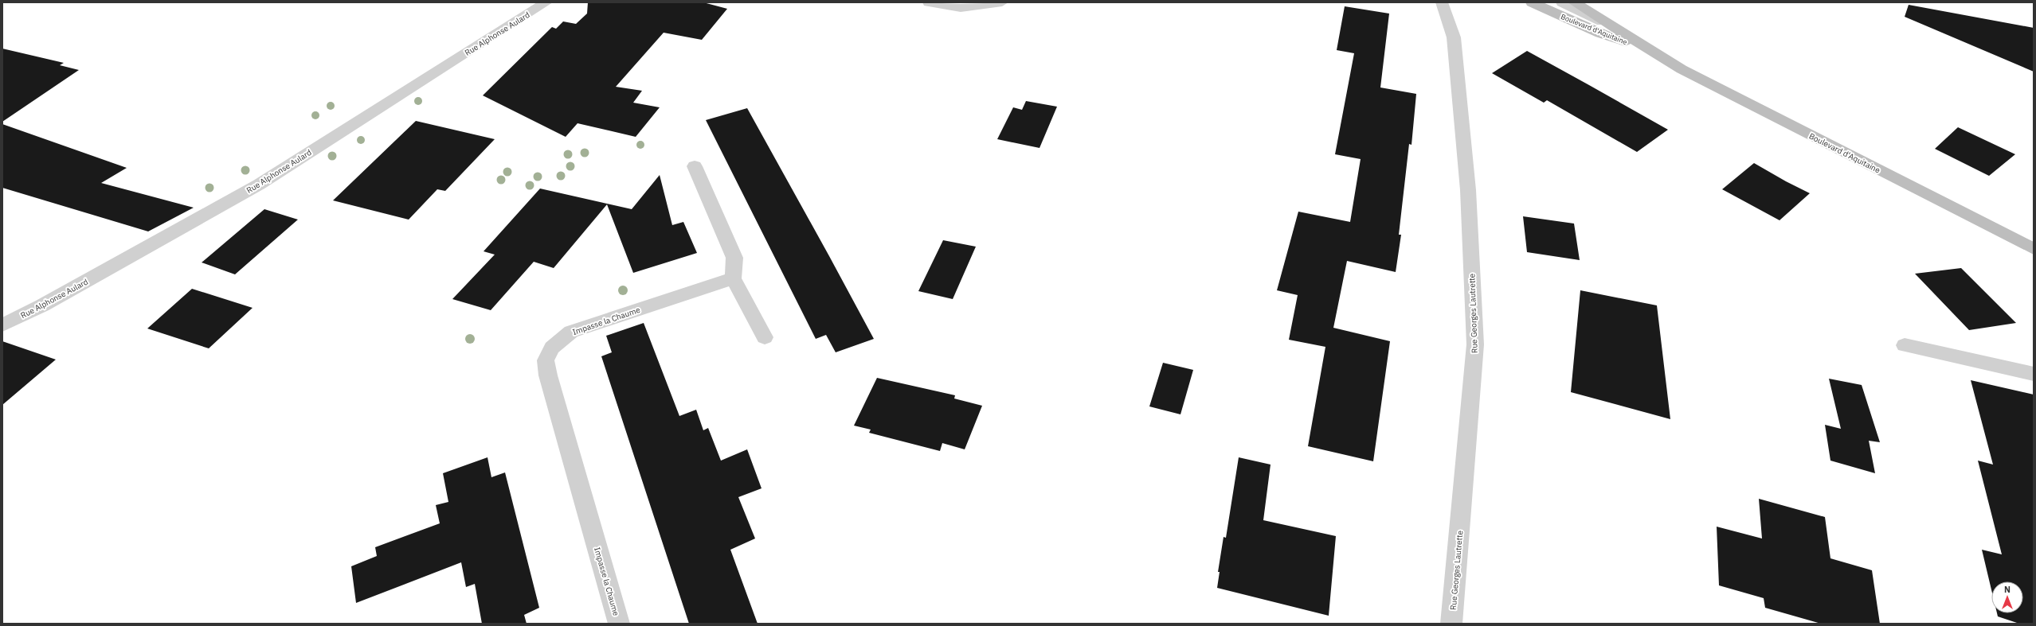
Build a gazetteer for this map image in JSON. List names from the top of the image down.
{
  "streets": {
    "main road": ["Boulevard d'Aquitaine"],
    "street": ["Rue Alphonse Aulard", "Rue Georges Lautrette", "Impasse la Chaume"]
  },
  "north": "top"
}
